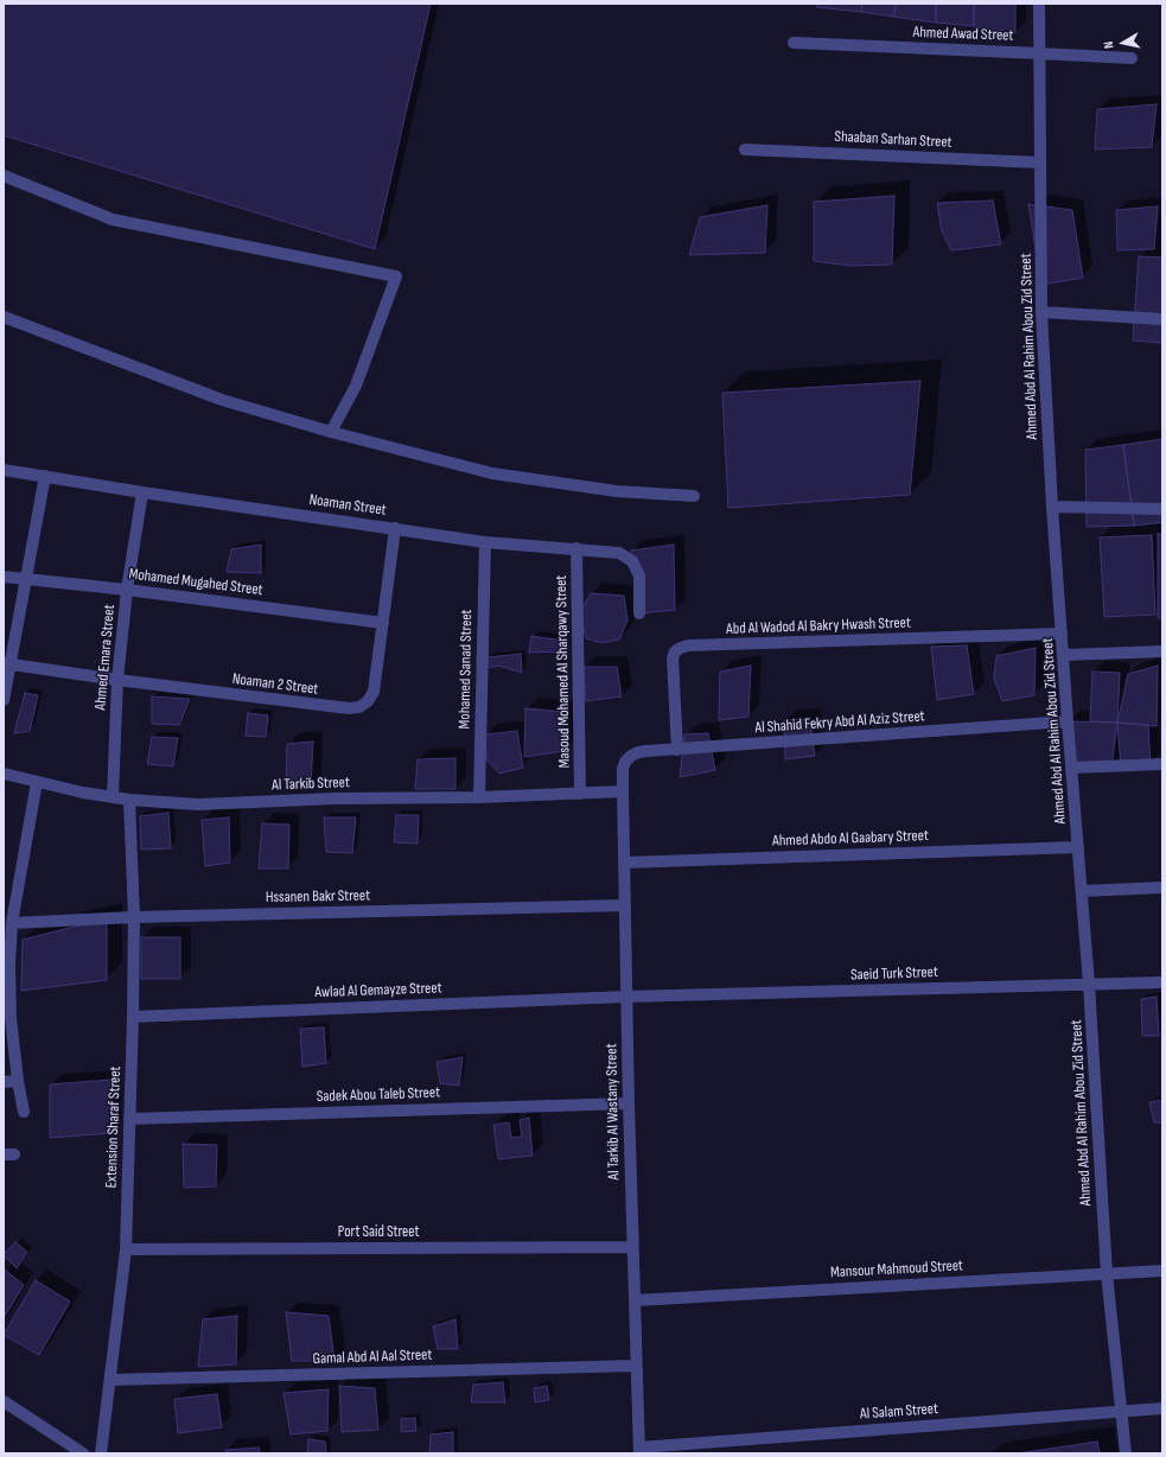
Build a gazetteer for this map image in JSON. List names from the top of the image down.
{
  "streets": {
    "street": [
      "Ahmed Awad Street",
      "Shaaban Sarhan Street",
      "Ahmed Abd Al Rahim Abou Zid Street",
      "Noaman Street",
      "Mohamed Mugahed Street",
      "Abd Al Wadod Al Bakry Hwash Street",
      "Ahmed Emara Street",
      "Mohamed Sanad Street",
      "Masoud Mohamed Al Sharqawy Street",
      "Noaman 2 Street",
      "Al Shahid Fekry Abd Al Aziz Street",
      "Al Tarkib Street",
      "Ahmed Abdo Al Gaabary Street",
      "Hssanen Bakr Street",
      "Saeid Turk Street",
      "Awlad Al Gemayze Street",
      "Sadek Abou Taleb Street",
      "Al Tarkib Al Wastany Street",
      "Extension Sharaf Street",
      "Port Said Street",
      "Mansour Mahmoud Street",
      "Gamal Abd Al Aal Street",
      "Al Salam Street"
    ]
  },
  "crossings": [
    ["Ahmed Awad Street", "Ahmed Abd Al Rahim Abou Zid Street"],
    ["Shaaban Sarhan Street", "Ahmed Abd Al Rahim Abou Zid Street"],
    ["Ahmed Abd Al Rahim Abou Zid Street", "Abd Al Wadod Al Bakry Hwash Street"],
    ["Ahmed Abd Al Rahim Abou Zid Street", "Al Shahid Fekry Abd Al Aziz Street"],
    ["Ahmed Abd Al Rahim Abou Zid Street", "Ahmed Abdo Al Gaabary Street"],
    ["Ahmed Abd Al Rahim Abou Zid Street", "Saeid Turk Street"],
    ["Ahmed Abd Al Rahim Abou Zid Street", "Mansour Mahmoud Street"],
    ["Ahmed Abd Al Rahim Abou Zid Street", "Al Salam Street"],
    ["Noaman Street", "Ahmed Emara Street"],
    ["Noaman Street", "Mohamed Sanad Street"],
    ["Noaman Street", "Masoud Mohamed Al Sharqawy Street"],
    ["Noaman Street", "Noaman 2 Street"],
    ["Mohamed Mugahed Street", "Ahmed Emara Street"],
    ["Mohamed Mugahed Street", "Noaman 2 Street"],
    ["Abd Al Wadod Al Bakry Hwash Street", "Al Shahid Fekry Abd Al Aziz Street"],
    ["Ahmed Emara Street", "Noaman 2 Street"],
    ["Ahmed Emara Street", "Al Tarkib Street"],
    ["Mohamed Sanad Street", "Al Tarkib Street"],
    ["Masoud Mohamed Al Sharqawy Street", "Al Tarkib Street"],
    ["Al Shahid Fekry Abd Al Aziz Street", "Al Tarkib Al Wastany Street"],
    ["Al Tarkib Street", "Al Tarkib Al Wastany Street"],
    ["Al Tarkib Street", "Extension Sharaf Street"],
    ["Ahmed Abdo Al Gaabary Street", "Al Tarkib Al Wastany Street"],
    ["Hssanen Bakr Street", "Al Tarkib Al Wastany Street"],
    ["Hssanen Bakr Street", "Extension Sharaf Street"],
    ["Saeid Turk Street", "Awlad Al Gemayze Street"],
    ["Saeid Turk Street", "Al Tarkib Al Wastany Street"],
    ["Awlad Al Gemayze Street", "Al Tarkib Al Wastany Street"],
    ["Awlad Al Gemayze Street", "Extension Sharaf Street"],
    ["Sadek Abou Taleb Street", "Al Tarkib Al Wastany Street"],
    ["Sadek Abou Taleb Street", "Extension Sharaf Street"],
    ["Al Tarkib Al Wastany Street", "Port Said Street"],
    ["Al Tarkib Al Wastany Street", "Mansour Mahmoud Street"],
    ["Al Tarkib Al Wastany Street", "Gamal Abd Al Aal Street"],
    ["Al Tarkib Al Wastany Street", "Al Salam Street"],
    ["Extension Sharaf Street", "Port Said Street"],
    ["Extension Sharaf Street", "Gamal Abd Al Aal Street"]
  ],
  "north": "left"
}
